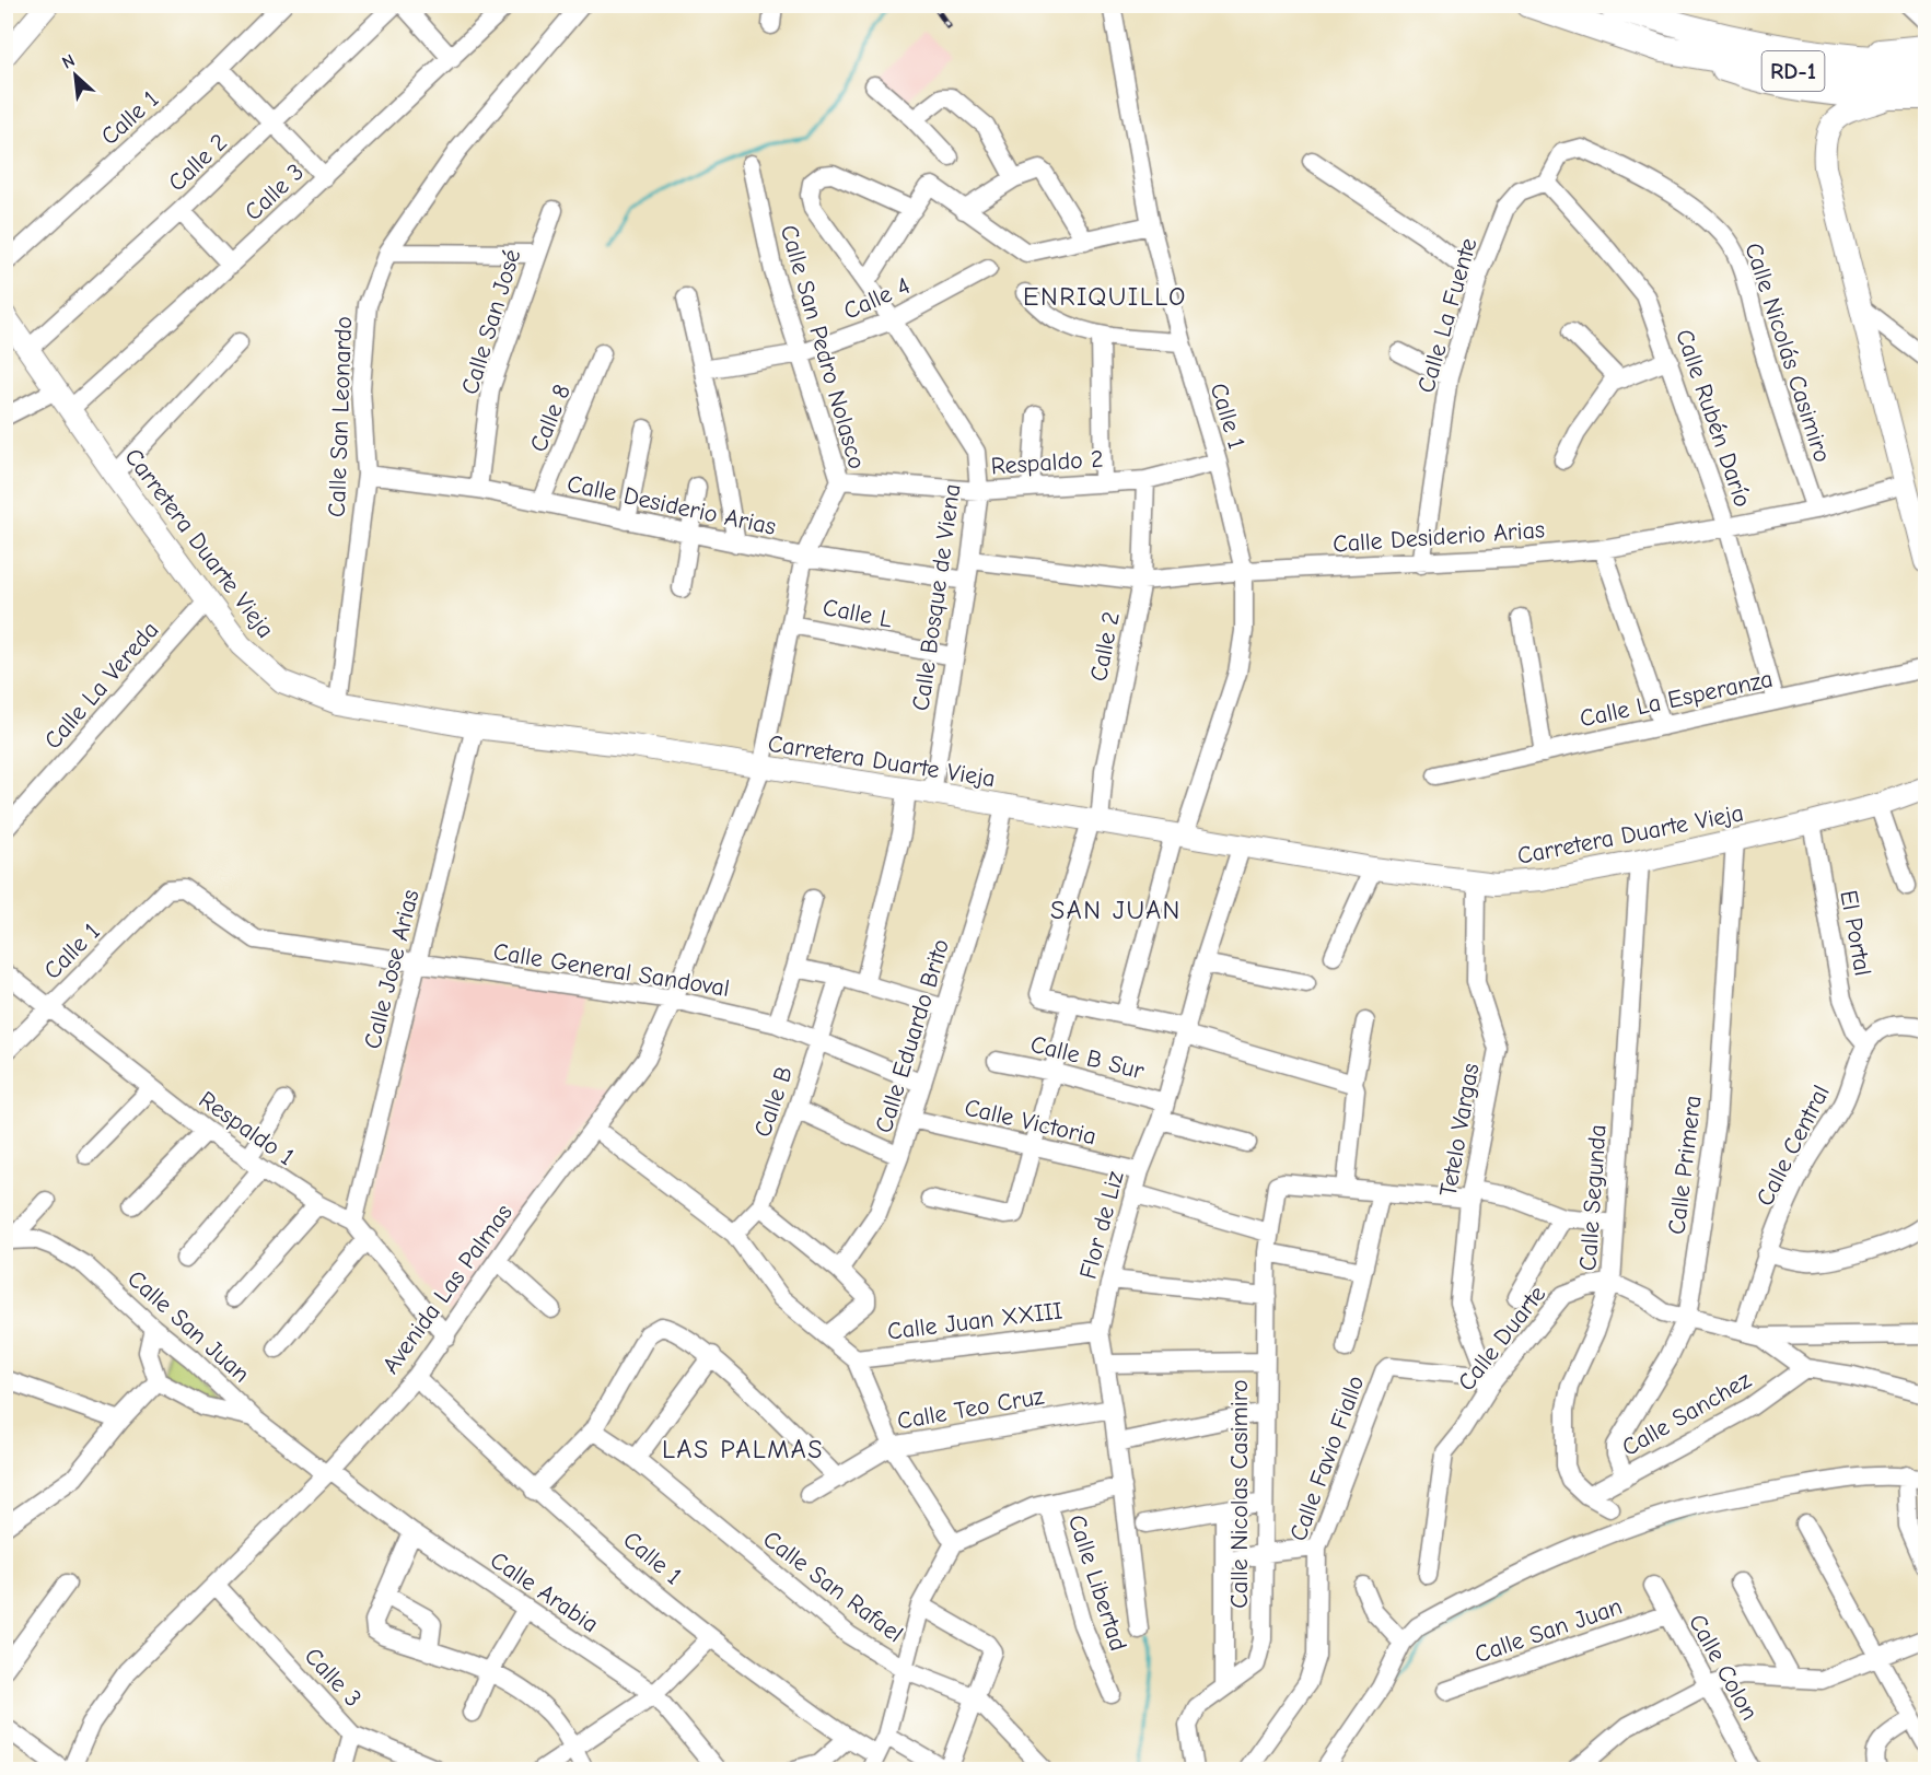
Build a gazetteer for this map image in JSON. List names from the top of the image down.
{
  "streets": {
    "highway": ["RD-1"],
    "main road": ["Carretera Duarte Vieja"],
    "street": [
      "Calle 1",
      "Calle 2",
      "Calle 3",
      "Calle 4",
      "Calle La Fuente",
      "Calle San José",
      "Calle San Pedro Nolasco",
      "Calle Nicolás Casimiro",
      "Calle San Leonardo",
      "Calle 8",
      "Calle Rubén Darío",
      "Respaldo 2",
      "Calle Desiderio Arias",
      "Calle Bosque de Viena",
      "Calle L",
      "Calle La Vereda",
      "Calle La Esperanza",
      "El Portal",
      "Calle Jose Arias",
      "Calle General Sandoval",
      "Calle Eduardo Brito",
      "Calle B Sur",
      "Calle B",
      "Calle Victoria",
      "Respaldo 1",
      "Tetelo Vargas",
      "Calle Central",
      "Calle Primera",
      "Calle Segunda",
      "Flor de Liz",
      "Avenida Las Palmas",
      "Calle Juan XXIII",
      "Calle San Juan",
      "Calle Duarte",
      "Calle Teo Cruz",
      "Calle Sanchez",
      "Calle Favio Fiallo",
      "Calle Nicolas Casimiro",
      "Calle Libertad",
      "Calle San Rafael",
      "Calle Arabia",
      "Calle Colon"
    ]
  },
  "crossings": [
    ["Calle 1", "Respaldo 2"],
    ["Calle 1", "Calle Desiderio Arias"],
    ["Calle 1", "Carretera Duarte Vieja"],
    ["Calle 1", "Calle General Sandoval"],
    ["Calle 1", "Respaldo 1"],
    ["Calle 1", "Avenida Las Palmas"],
    ["Calle 2", "Respaldo 2"],
    ["Calle 2", "Calle Desiderio Arias"],
    ["Calle 2", "Carretera Duarte Vieja"],
    ["Calle 3", "Carretera Duarte Vieja"],
    ["Calle 3", "Avenida Las Palmas"],
    ["Calle 4", "Calle San Pedro Nolasco"],
    ["Calle 4", "Calle Bosque de Viena"],
    ["Calle La Fuente", "Calle Nicolás Casimiro"],
    ["Calle La Fuente", "Calle Rubén Darío"],
    ["Calle La Fuente", "Calle Desiderio Arias"],
    ["Calle San José", "Calle Desiderio Arias"],
    ["Calle San Pedro Nolasco", "Respaldo 2"],
    ["Calle San Pedro Nolasco", "Calle Desiderio Arias"],
    ["Calle San Pedro Nolasco", "Carretera Duarte Vieja"],
    ["Calle San Pedro Nolasco", "Calle L"],
    ["Calle San Pedro Nolasco", "Avenida Las Palmas"],
    ["Calle Nicolás Casimiro", "Calle Rubén Darío"],
    ["Calle Nicolás Casimiro", "Calle Desiderio Arias"],
    ["Calle San Leonardo", "Calle Desiderio Arias"],
    ["Calle San Leonardo", "Carretera Duarte Vieja"],
    ["Calle 8", "Calle Desiderio Arias"],
    ["Calle Rubén Darío", "Calle Desiderio Arias"],
    ["Calle Rubén Darío", "Calle La Esperanza"],
    ["Respaldo 2", "Calle Bosque de Viena"],
    ["Calle Desiderio Arias", "Calle Bosque de Viena"],
    ["Carretera Duarte Vieja", "Calle Bosque de Viena"],
    ["Carretera Duarte Vieja", "Calle La Vereda"],
    ["Carretera Duarte Vieja", "El Portal"],
    ["Carretera Duarte Vieja", "Calle Jose Arias"],
    ["Carretera Duarte Vieja", "Calle Eduardo Brito"],
    ["Carretera Duarte Vieja", "Tetelo Vargas"],
    ["Carretera Duarte Vieja", "Calle Primera"],
    ["Carretera Duarte Vieja", "Calle Segunda"],
    ["Carretera Duarte Vieja", "Flor de Liz"],
    ["Carretera Duarte Vieja", "Avenida Las Palmas"],
    ["Calle Bosque de Viena", "Calle L"],
    ["El Portal", "Calle Central"],
    ["Calle Jose Arias", "Calle General Sandoval"],
    ["Calle Jose Arias", "Respaldo 1"],
    ["Calle General Sandoval", "Calle Eduardo Brito"],
    ["Calle General Sandoval", "Calle B"],
    ["Calle General Sandoval", "Avenida Las Palmas"],
    ["Calle Eduardo Brito", "Calle Victoria"],
    ["Calle B Sur", "Flor de Liz"],
    ["Calle Victoria", "Flor de Liz"],
    ["Respaldo 1", "Avenida Las Palmas"],
    ["Tetelo Vargas", "Calle Duarte"],
    ["Tetelo Vargas", "Calle Favio Fiallo"],
    ["Calle Primera", "Calle Sanchez"],
    ["Calle Segunda", "Calle Duarte"],
    ["Calle Segunda", "Calle Sanchez"],
    ["Flor de Liz", "Calle Juan XXIII"],
    ["Flor de Liz", "Calle Teo Cruz"],
    ["Avenida Las Palmas", "Calle San Juan"],
    ["Avenida Las Palmas", "Calle Arabia"],
    ["Calle San Juan", "Calle Arabia"],
    ["Calle San Juan", "Calle Colon"],
    ["Calle Duarte", "Calle Favio Fiallo"]
  ],
  "districts": ["ENRIQUILLO", "SAN JUAN", "LAS PALMAS"],
  "north": "top left"
}
